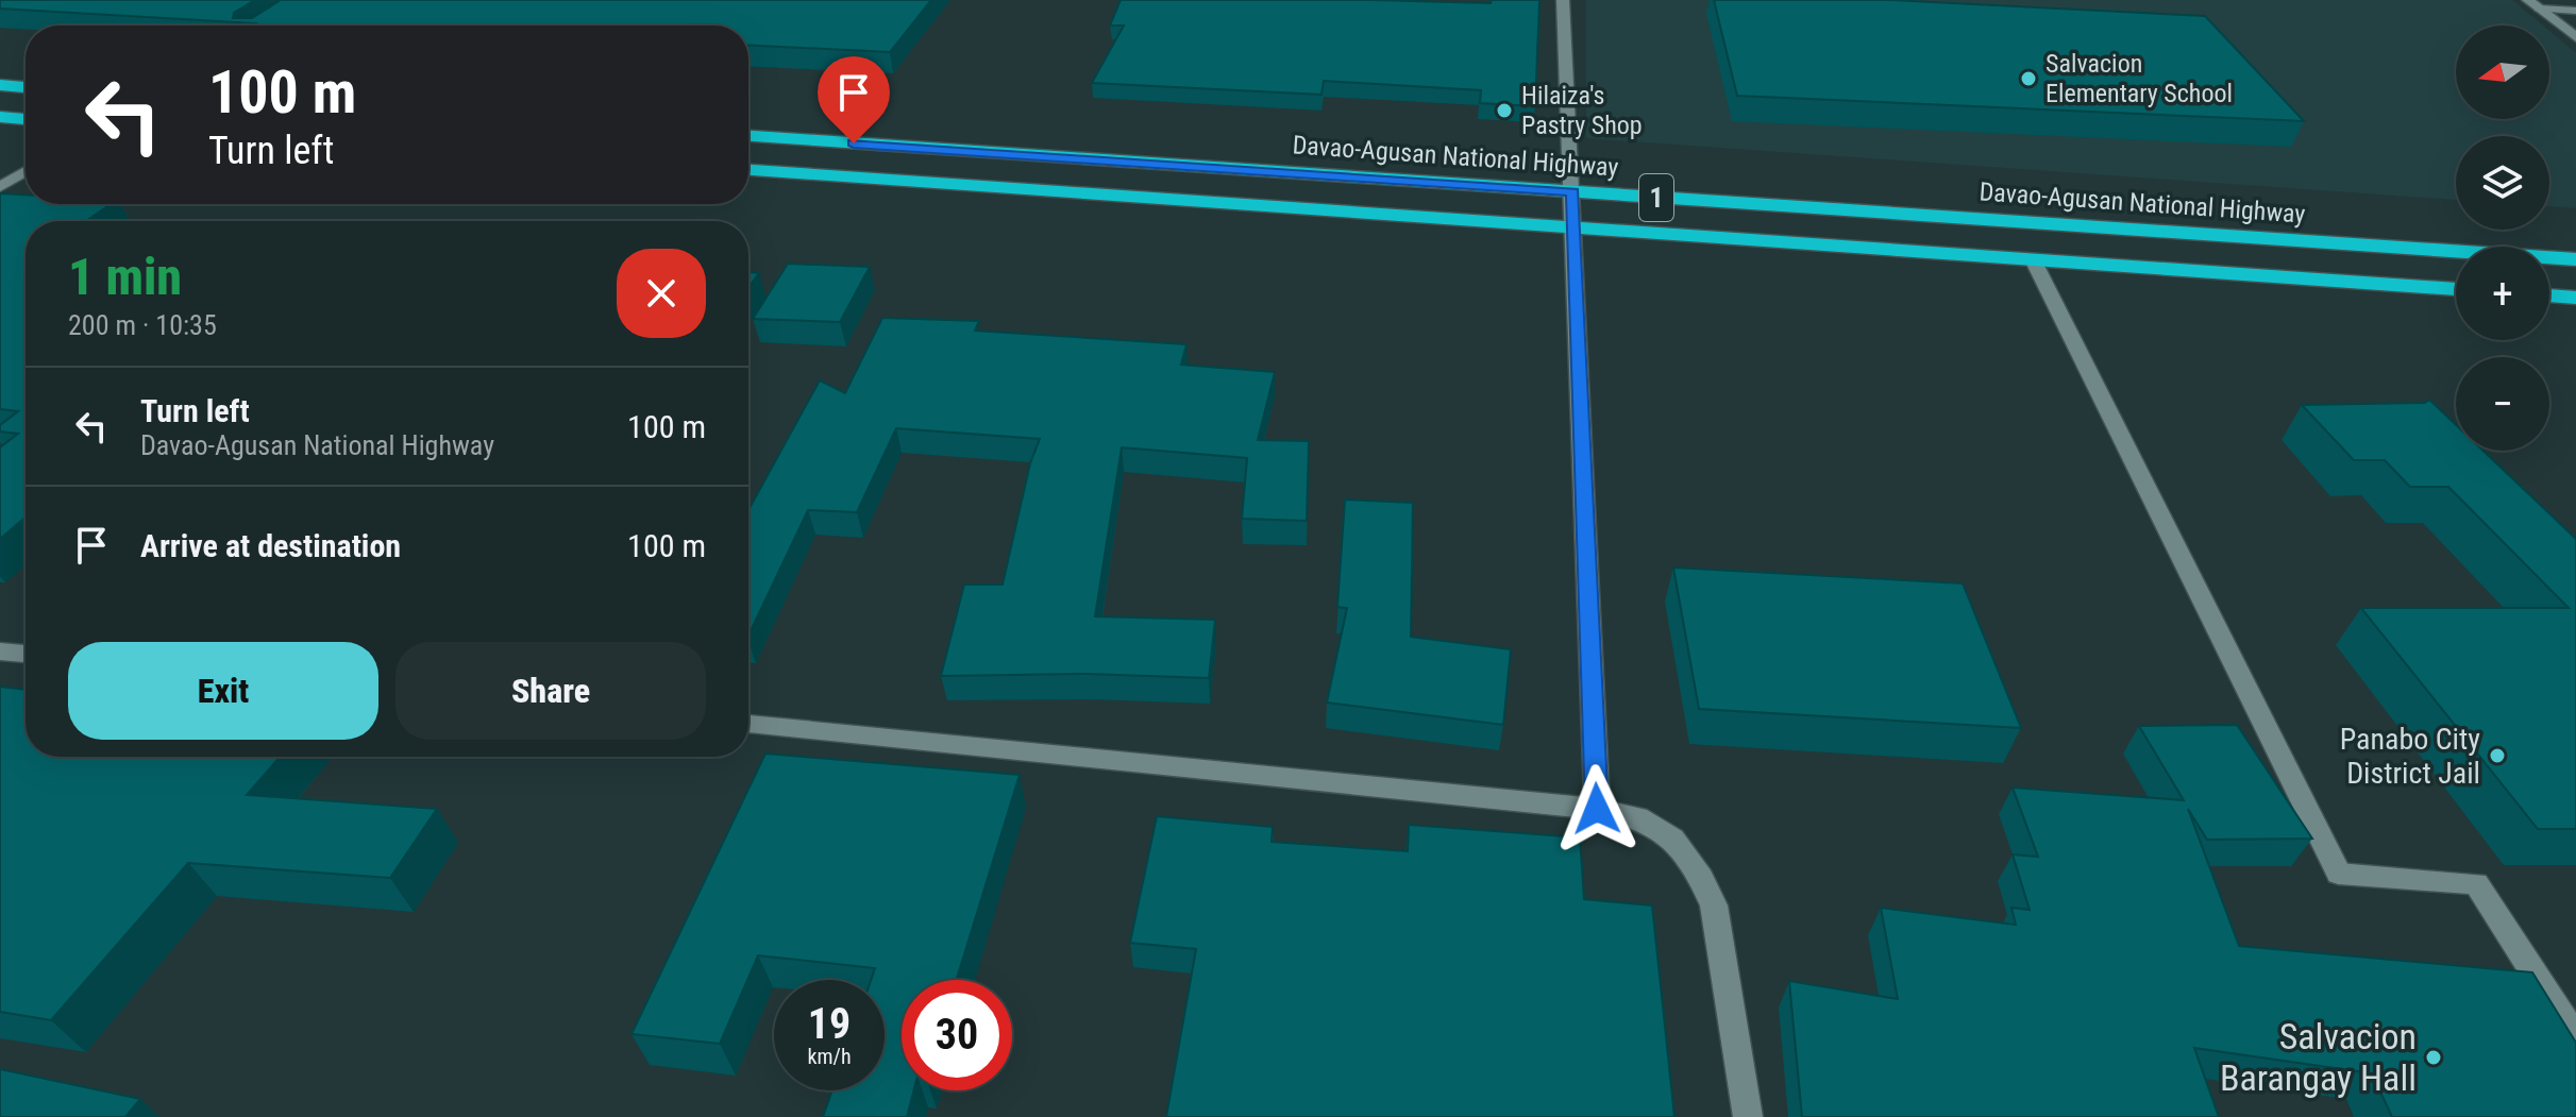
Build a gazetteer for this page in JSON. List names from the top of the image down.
{
  "streets": {
    "highway": ["Davao-Agusan National Highway", "1"]
  },
  "places": [
    "Salvacion Elementary School",
    "Hilaiza's Pastry Shop",
    "Panabo City District Jail",
    "Salvacion Barangay Hall"
  ],
  "north": "left",
  "page": {
    "map_buttons": ["+", "−"],
    "turn": ["100 m", "Turn left"],
    "heading": ["1 min", "200 m · 10:35"],
    "list": [
      {
        "name": "Turn left",
        "note": "Davao-Agusan National Highway",
        "value": "100 m"
      },
      {
        "name": "Arrive at destination",
        "value": "100 m"
      }
    ],
    "buttons": ["Exit", "Share"],
    "speed": "19 km/h",
    "limit": "30"
  }
}
